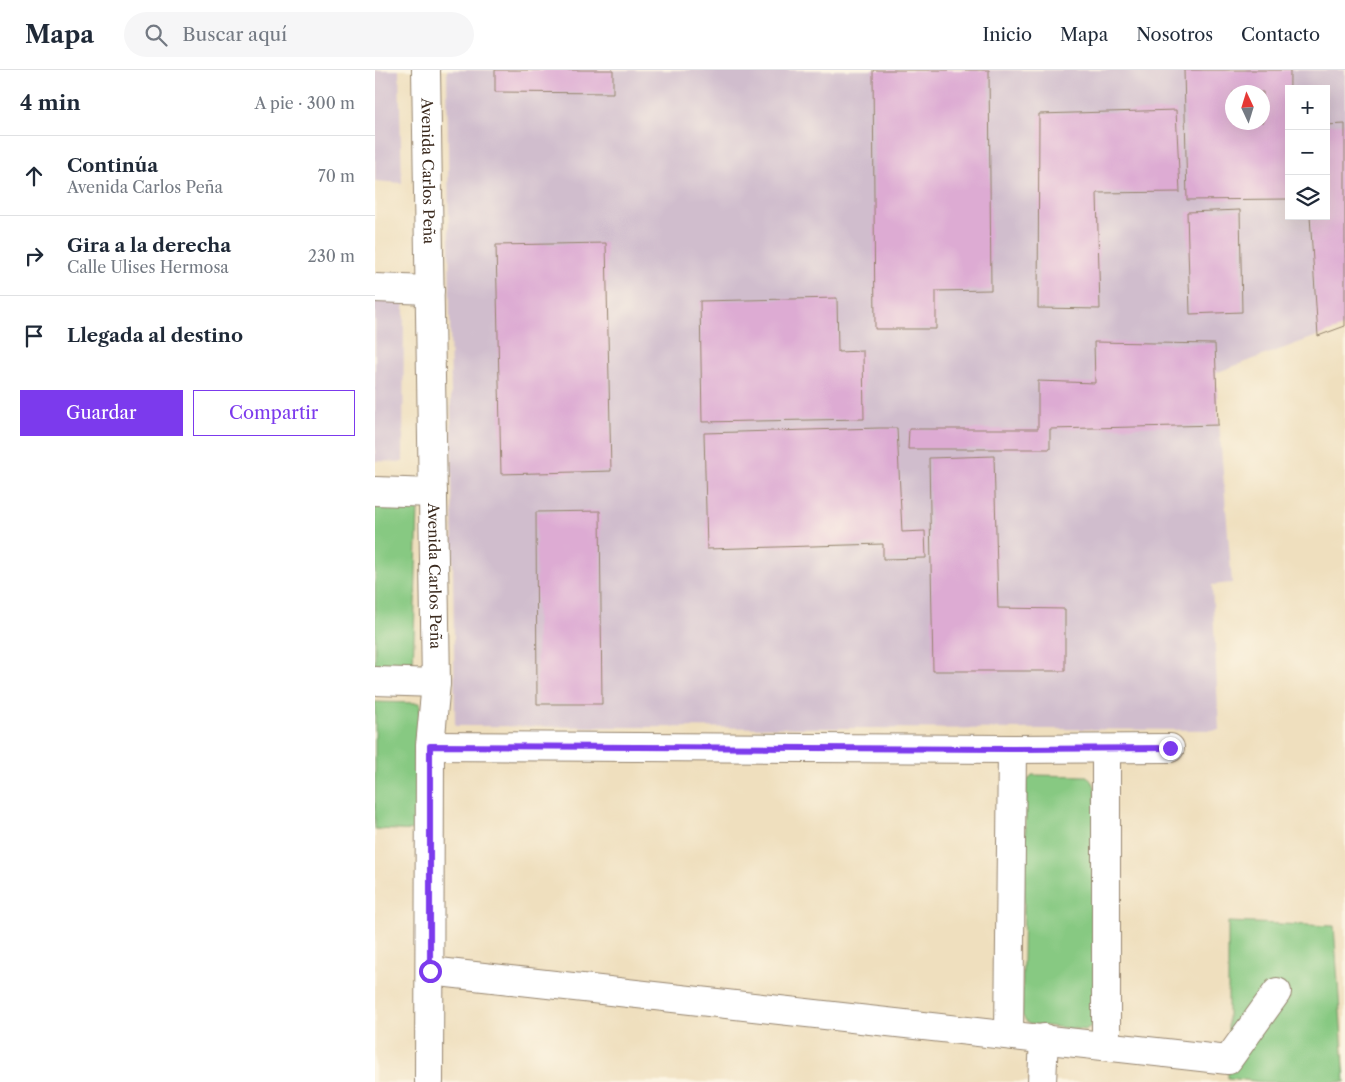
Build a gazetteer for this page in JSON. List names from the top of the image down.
{
  "streets": {
    "street": ["Avenida Carlos Peña"]
  },
  "north": "top",
  "page": {
    "header": "Mapa",
    "search": "Buscar aquí",
    "nav": [
      "Inicio",
      "Mapa",
      "Nosotros",
      "Contacto"
    ],
    "heading": ["4 min", "A pie · 300 m"],
    "map_buttons": ["+", "−"],
    "list": [
      ["Continúa", "Avenida Carlos Peña", "70 m"],
      ["Gira a la derecha", "Calle Ulises Hermosa", "230 m"],
      "Llegada al destino"
    ],
    "buttons": ["Guardar", "Compartir"]
  }
}
